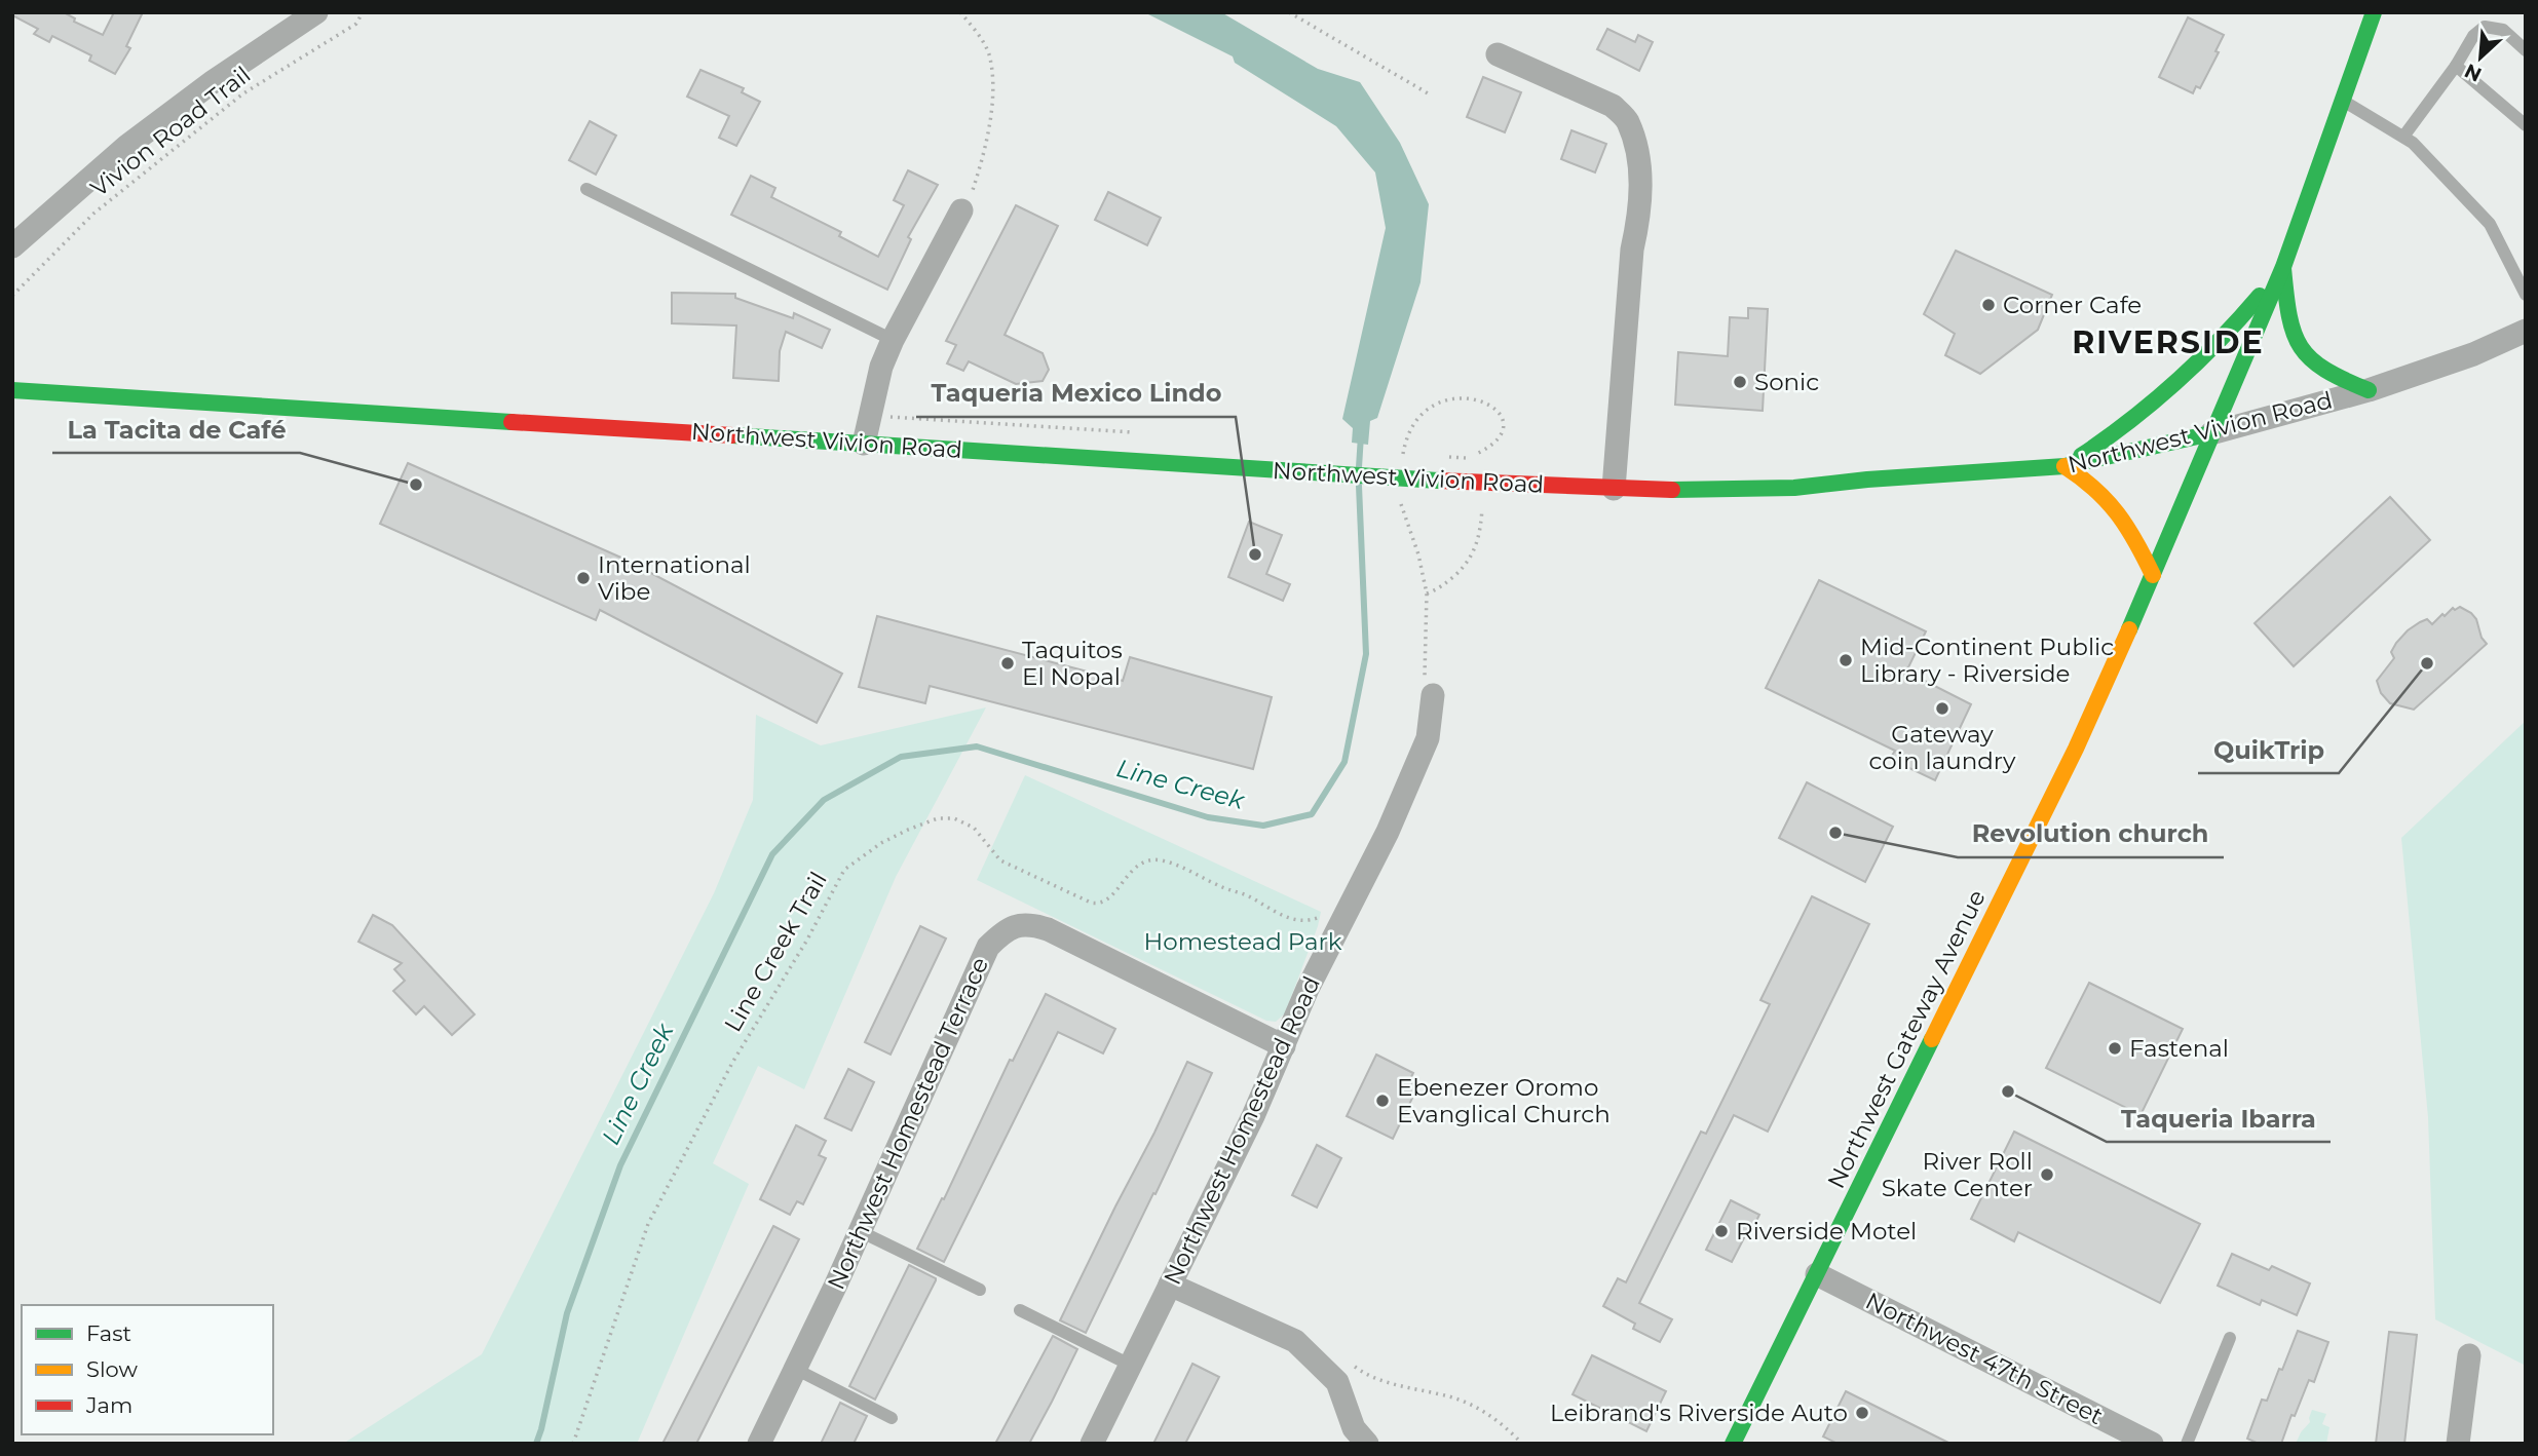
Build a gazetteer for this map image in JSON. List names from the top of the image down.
{
  "streets": {
    "main road": ["Northwest Vivion Road", "Northwest Gateway Avenue"],
    "street": ["Northwest Homestead Terrace", "Northwest Homestead Road", "Northwest 47th Street"],
    "path": ["Vivion Road Trail", "Line Creek Trail"]
  },
  "crossings": [
    ["Northwest Vivion Road", "Northwest Gateway Avenue"],
    ["Northwest Gateway Avenue", "Northwest 47th Street"],
    ["Northwest Homestead Terrace", "Northwest Homestead Road"]
  ],
  "districts": ["RIVERSIDE"],
  "water": ["Line Creek"],
  "parks": ["Homestead Park"],
  "places": [
    "Corner Cafe",
    "Sonic",
    "La Tacita de Café",
    "Taqueria Mexico Lindo",
    "International Vibe",
    "Mid-Continent Public Library - Riverside",
    "Taquitos El Nopal",
    "QuikTrip",
    "Gateway coin laundry",
    "Revolution church",
    "Fastenal",
    "Taqueria Ibarra",
    "Ebenezer Oromo Evanglical Church",
    "River Roll Skate Center",
    "Riverside Motel",
    "Leibrand's Riverside Auto"
  ],
  "legend": ["Fast", "Slow", "Jam"],
  "north": "bottom left"
}
